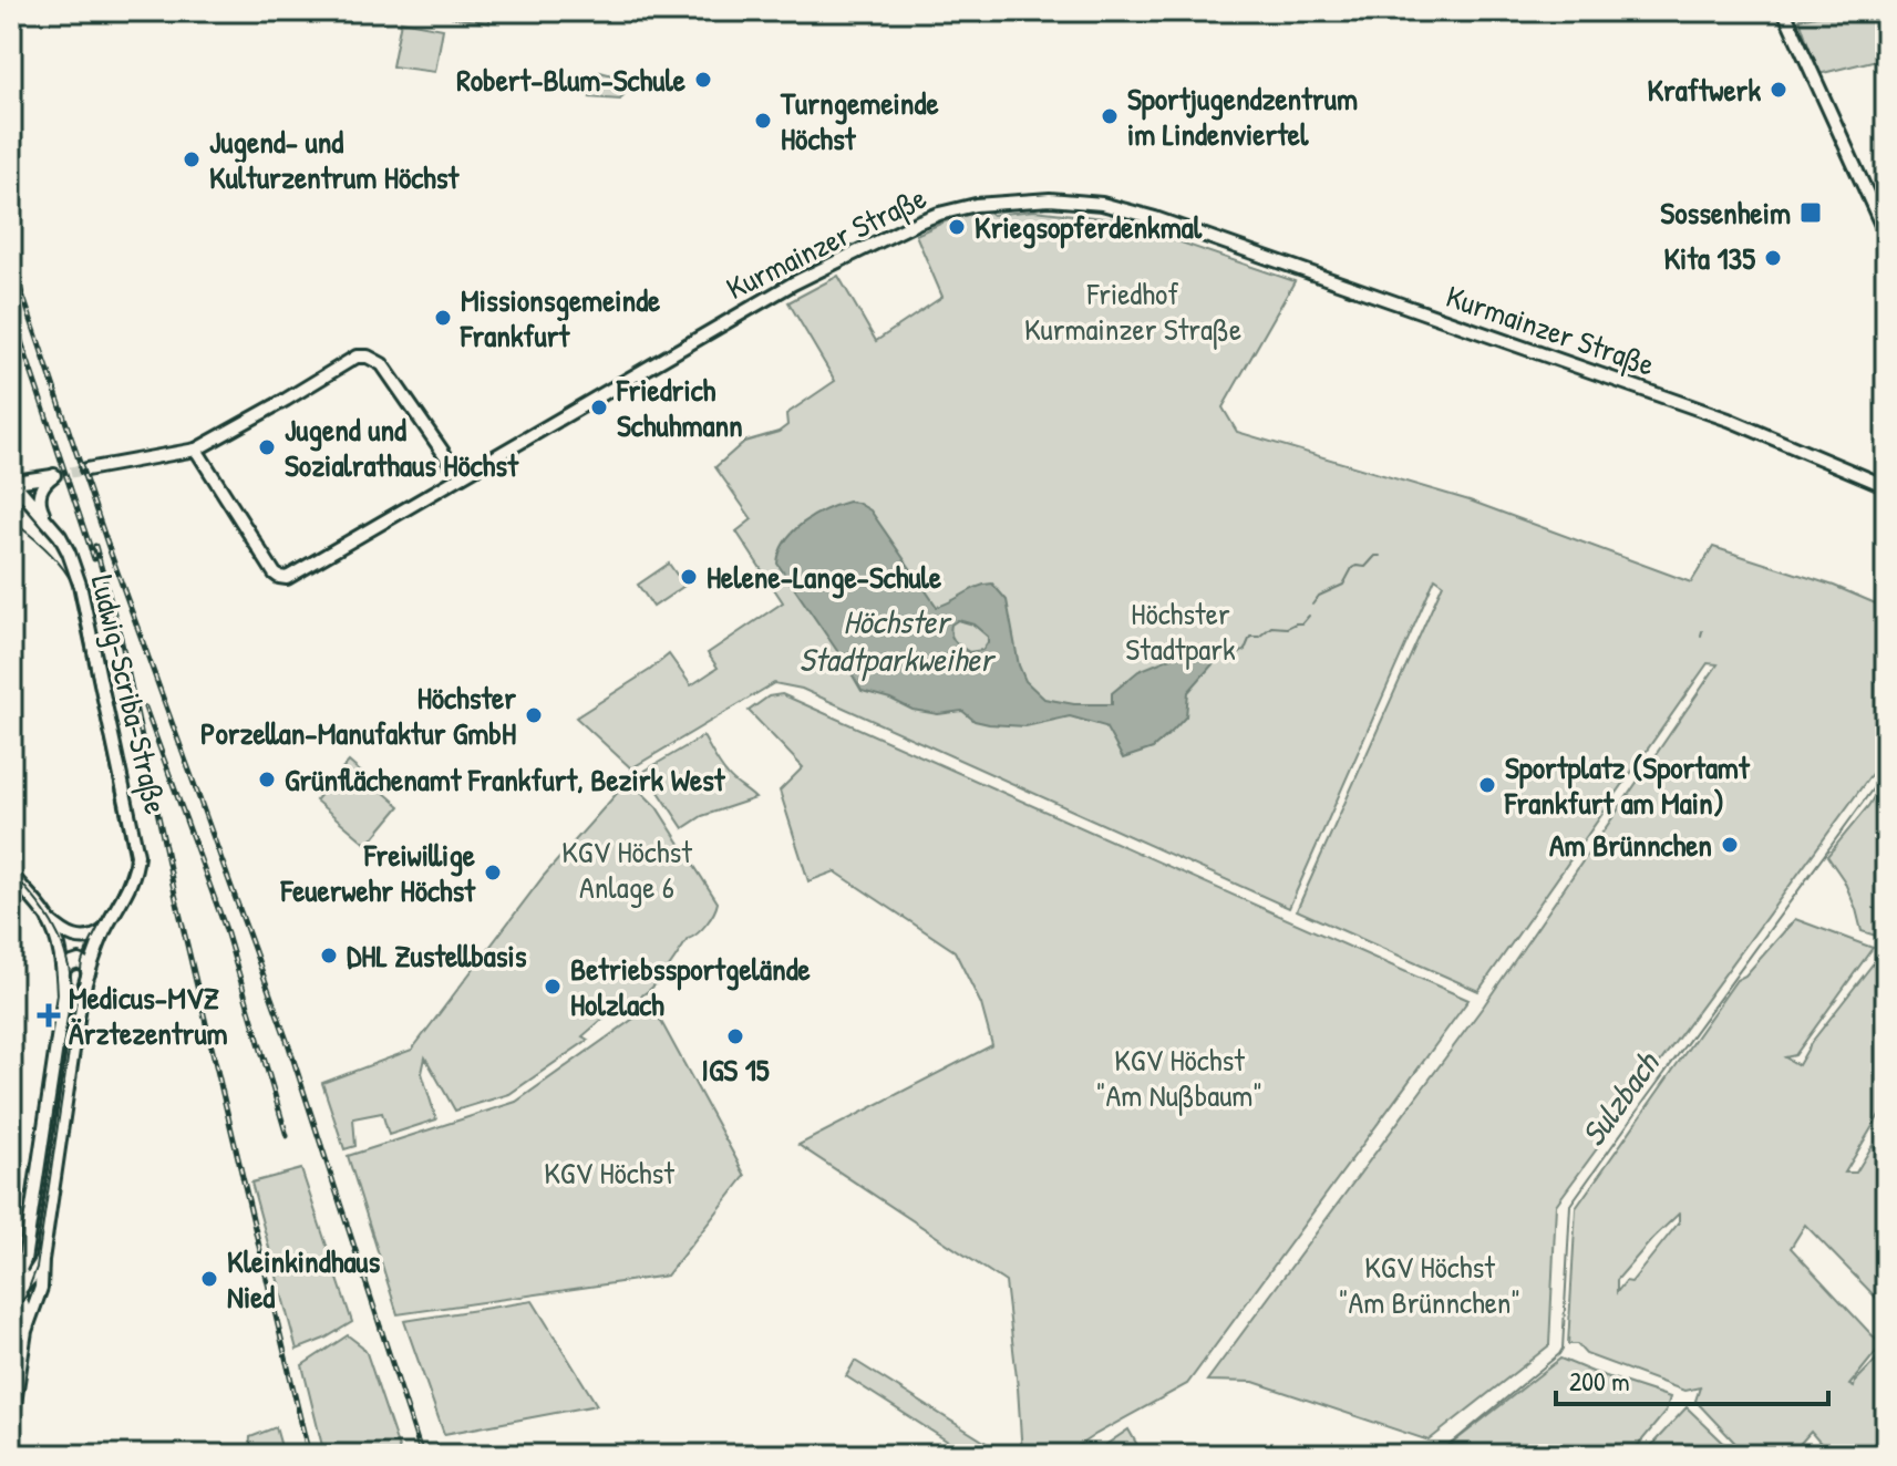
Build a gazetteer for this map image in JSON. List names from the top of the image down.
{
  "streets": {
    "main road": ["Kurmainzer Straße", "Ludwig-Scriba-Straße"]
  },
  "water": ["Höchster Stadtparkweiher", "Sulzbach"],
  "parks": [
    "Friedhof Kurmainzer Straße",
    "Höchster Stadtpark",
    "KGV Höchst Anlage 6",
    "KGV Höchst \"Am Nußbaum\"",
    "KGV Höchst",
    "KGV Höchst \"Am Brünnchen\""
  ],
  "places": {
    "other": [
      "Robert-Blum-Schule",
      "Kraftwerk",
      "Sportjugendzentrum im Lindenviertel",
      "Turngemeinde Höchst",
      "Jugend- und Kulturzentrum Höchst",
      "Kriegsopferdenkmal",
      "Kita 135",
      "Missionsgemeinde Frankfurt",
      "Friedrich Schuhmann",
      "Jugend und Sozialrathaus Höchst",
      "Helene-Lange-Schule",
      "Höchster Porzellan-Manufaktur GmbH",
      "Grünflächenamt Frankfurt, Bezirk West",
      "Sportplatz (Sportamt Frankfurt am Main)",
      "Am Brünnchen",
      "Freiwillige Feuerwehr Höchst",
      "DHL Zustellbasis",
      "Betriebssportgelände Holzlach",
      "IGS 15",
      "Kleinkindhaus Nied"
    ],
    "transit": ["Sossenheim"],
    "health": ["Medicus-MVZ Ärztezentrum"]
  },
  "scale_bar": "200 m"
}
